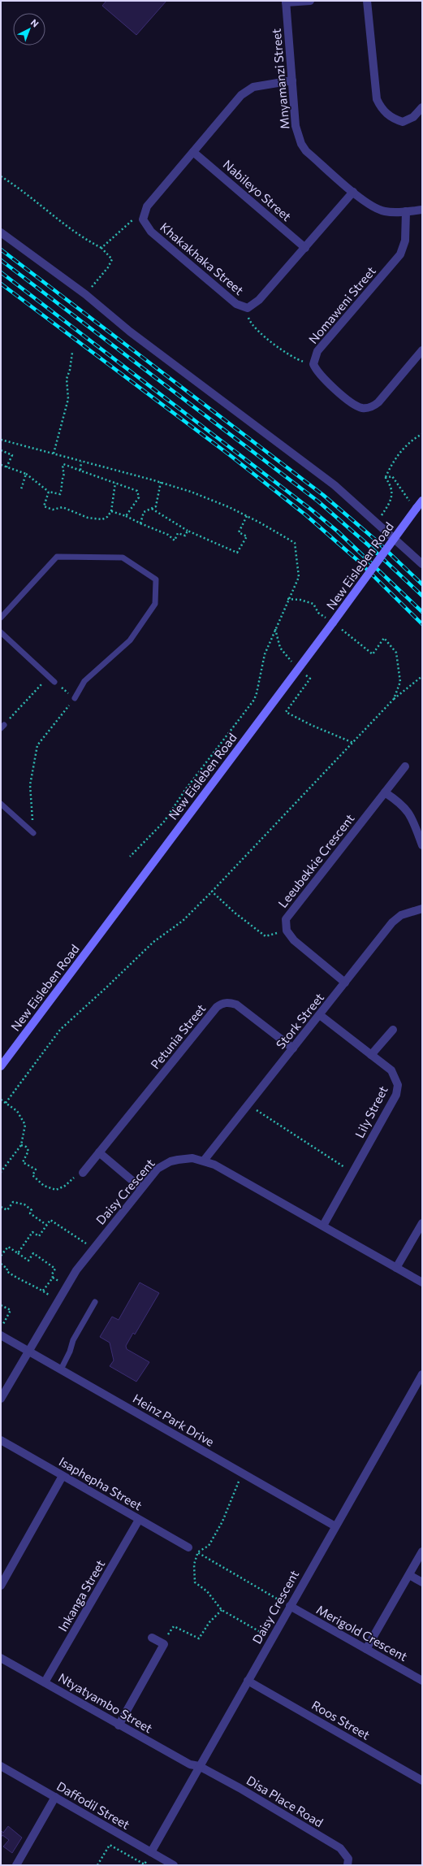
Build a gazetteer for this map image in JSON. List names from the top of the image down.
{
  "streets": {
    "main road": ["New Eisleben Road"],
    "street": [
      "Mnyamanzi Street",
      "Nabileyo Street",
      "Khakakhaka Street",
      "Nomaweni Street",
      "Leeubekkie Crescent",
      "Stork Street",
      "Petunia Street",
      "Lily Street",
      "Daisy Crescent",
      "Heinz Park Drive",
      "Isaphepha Street",
      "Inkanga Street",
      "Merigold Crescent",
      "Ntyatyambo Street",
      "Roos Street",
      "Disa Place Road",
      "Daffodil Street"
    ]
  },
  "crossings": [
    ["Mnyamanzi Street", "Khakakhaka Street"],
    ["Mnyamanzi Street", "Nomaweni Street"],
    ["Nabileyo Street", "Khakakhaka Street"],
    ["Stork Street", "Petunia Street"],
    ["Stork Street", "Lily Street"],
    ["Stork Street", "Daisy Crescent"],
    ["Lily Street", "Daisy Crescent"],
    ["Daisy Crescent", "Heinz Park Drive"],
    ["Daisy Crescent", "Merigold Crescent"],
    ["Daisy Crescent", "Ntyatyambo Street"],
    ["Daisy Crescent", "Roos Street"],
    ["Daisy Crescent", "Disa Place Road"],
    ["Daisy Crescent", "Daffodil Street"],
    ["Isaphepha Street", "Inkanga Street"],
    ["Inkanga Street", "Ntyatyambo Street"],
    ["Ntyatyambo Street", "Disa Place Road"]
  ],
  "north": "top right"
}
